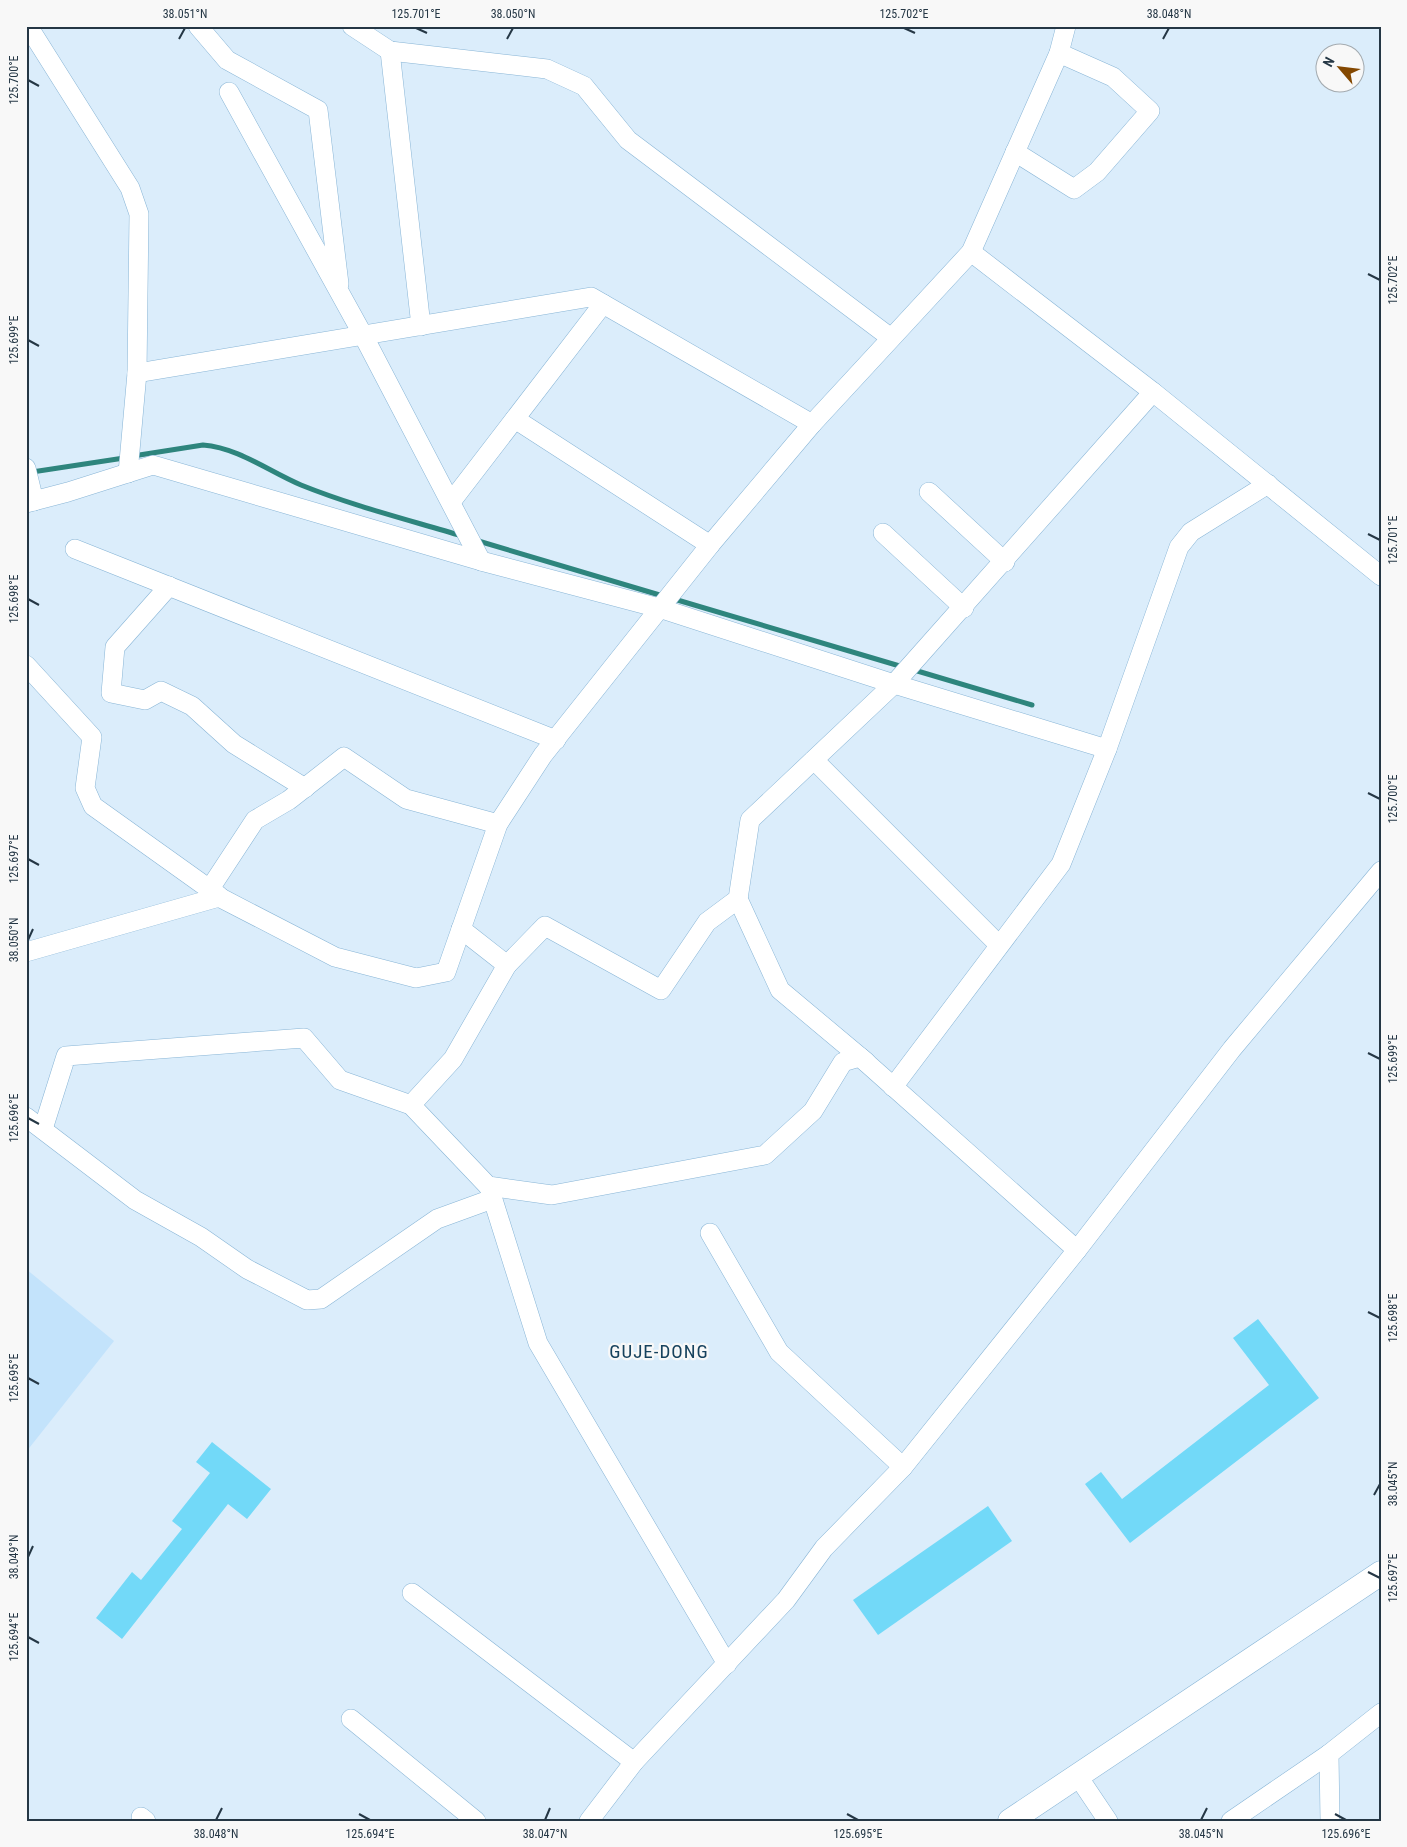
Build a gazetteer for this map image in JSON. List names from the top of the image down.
{
  "districts": ["GUJE-DONG"],
  "north": "top left",
  "coordinates": [
    "38.051°N",
    "125.701°E",
    "38.050°N",
    "125.702°E",
    "38.048°N",
    "125.700°E",
    "125.699°E",
    "125.698°E",
    "125.697°E",
    "125.696°E",
    "125.695°E",
    "38.045°N",
    "38.049°N",
    "125.694°E",
    "38.047°N"
  ]
}
